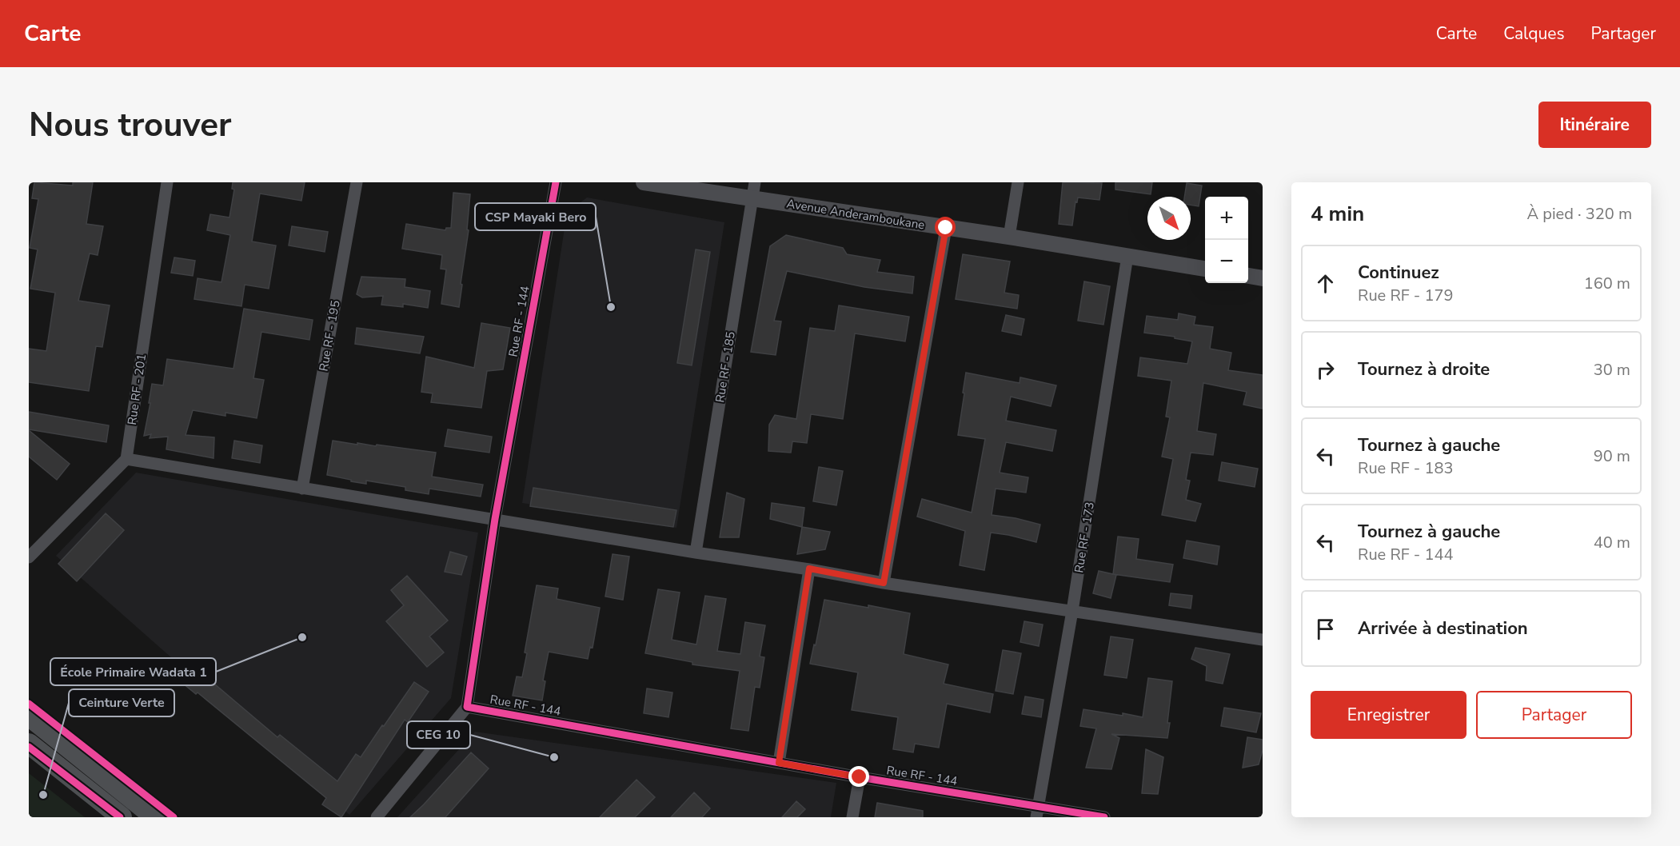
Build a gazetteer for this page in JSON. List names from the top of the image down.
{
  "streets": {
    "street": [
      "Avenue Anderamboukane",
      "Rue RF - 144",
      "Rue RF - 195",
      "Rue RF - 185",
      "Rue RF - 201",
      "Rue RF - 173"
    ]
  },
  "crossings": [
    ["Avenue Anderamboukane", "Rue RF - 185"],
    ["Avenue Anderamboukane", "Rue RF - 173"],
    ["Rue RF - 144", "Rue RF - 173"]
  ],
  "places": [
    "CSP Mayaki Bero",
    "École Primaire Wadata 1",
    "CEG 10",
    "Ceinture Verte"
  ],
  "north": "bottom right",
  "page": {
    "header": "Carte",
    "nav": ["Carte", "Calques", "Partager"],
    "buttons": [
      "Itinéraire",
      ["Enregistrer", "Partager"]
    ],
    "title": "Nous trouver",
    "heading": ["4 min", "À pied · 320 m"],
    "map_buttons": ["+", "−"],
    "list": [
      ["Continuez", "Rue RF - 179", "160 m"],
      ["Tournez à droite", "30 m"],
      ["Tournez à gauche", "Rue RF - 183", "90 m"],
      ["Tournez à gauche", "Rue RF - 144", "40 m"],
      "Arrivée à destination"
    ]
  }
}
